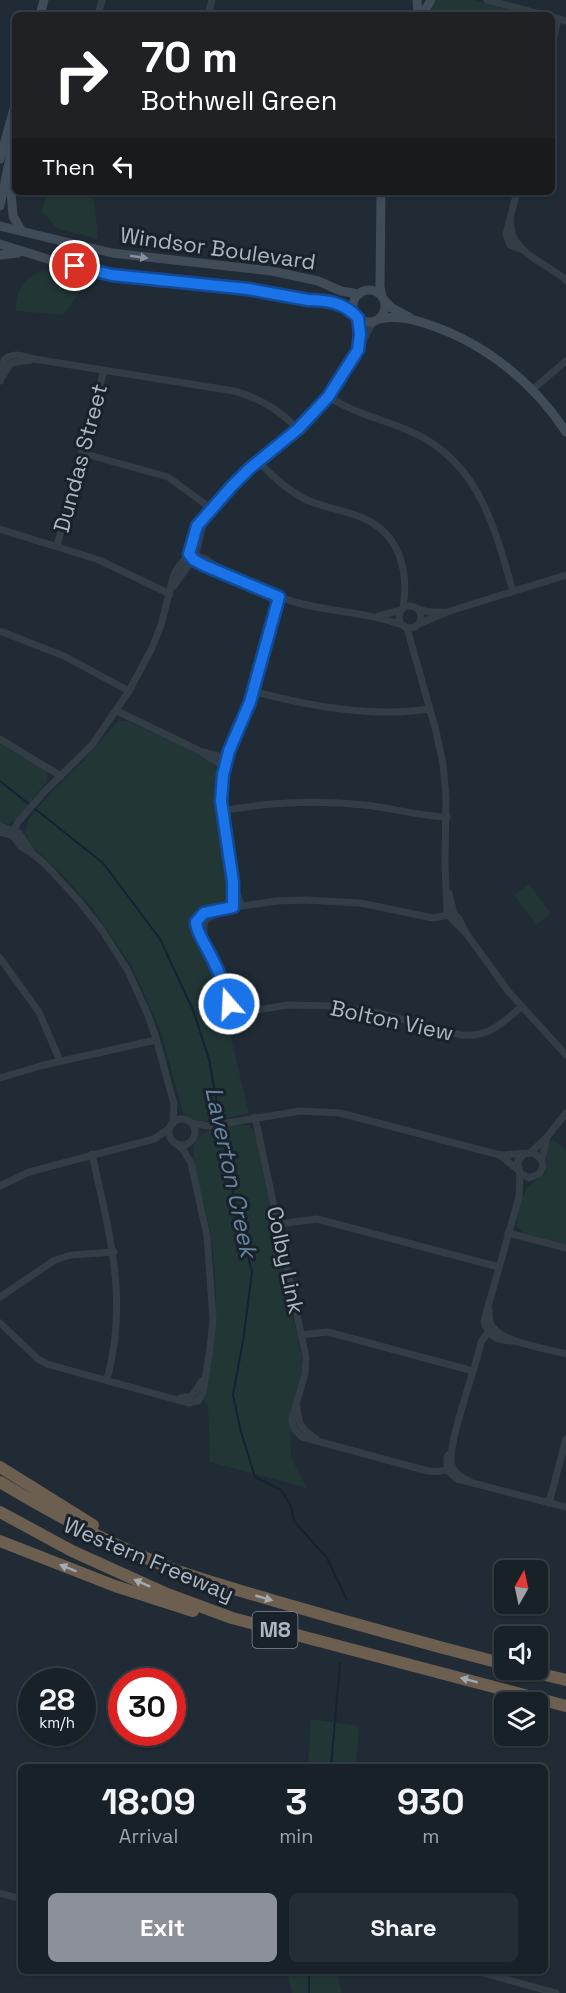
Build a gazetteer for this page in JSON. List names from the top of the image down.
{
  "streets": {
    "highway": ["Western Freeway", "M8"],
    "street": [
      "Windsor Boulevard",
      "Dundas Street",
      "Bolton View",
      "Colby Link"
    ]
  },
  "water": ["Laverton Creek"],
  "north": "top",
  "page": {
    "turn": ["70 m", "Bothwell Green"],
    "then": "Then",
    "speed": "28 km/h",
    "limit": "30",
    "eta": [
      "18:09",
      "Arrival",
      "3",
      "min",
      "930",
      "m"
    ],
    "buttons": ["Exit", "Share"]
  }
}
